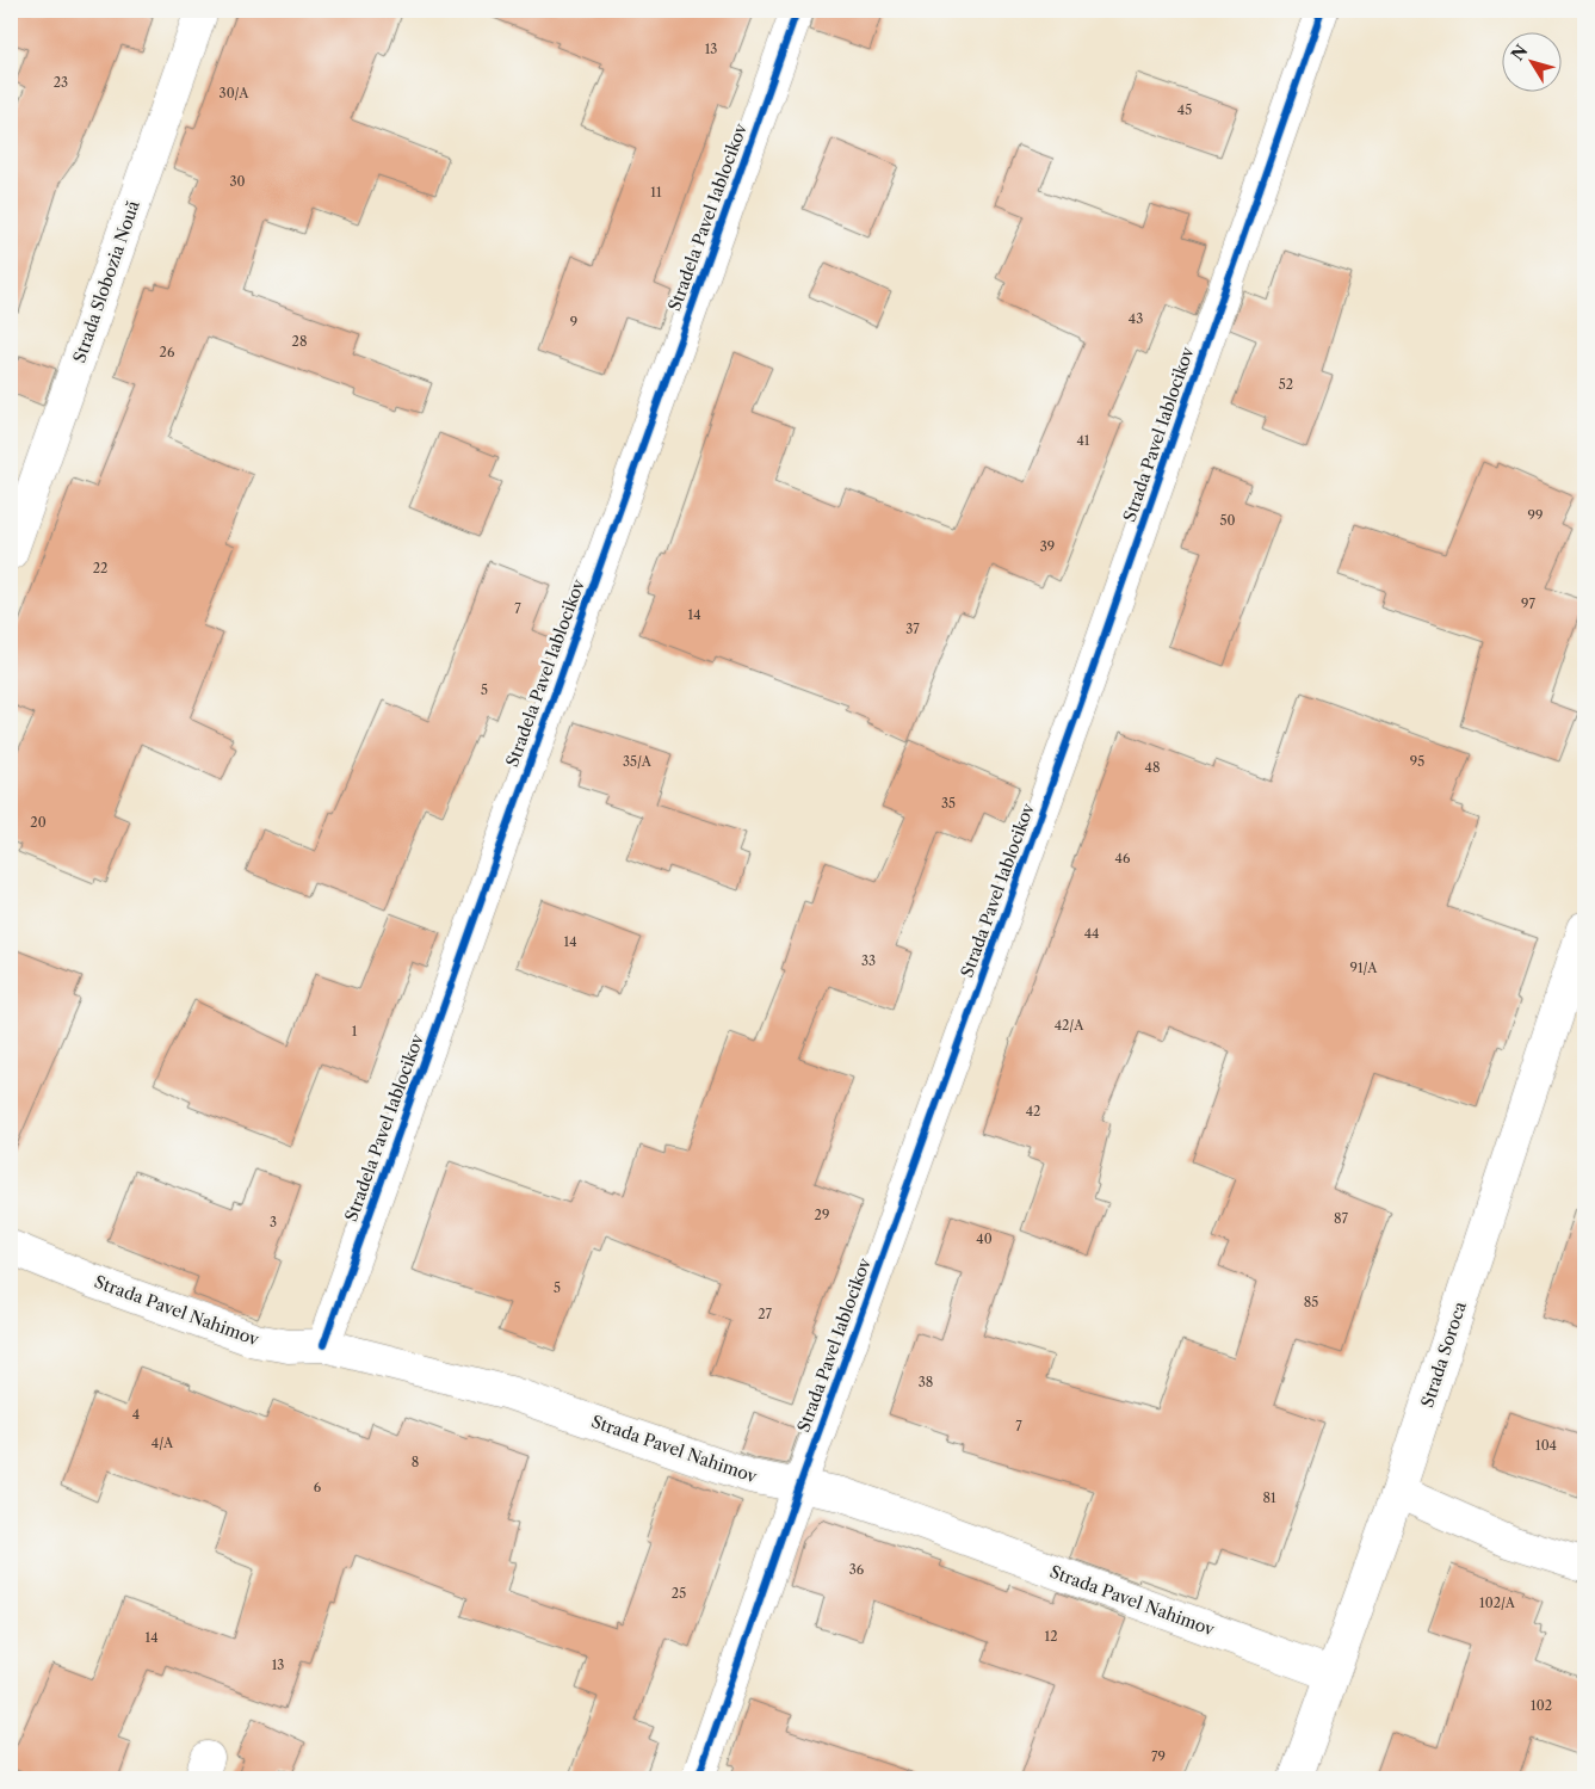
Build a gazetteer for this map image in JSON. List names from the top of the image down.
{
  "streets": {
    "street": [
      "Stradela Pavel Iablocikov",
      "Strada Slobozia Nouă",
      "Strada Pavel Iablocikov",
      "Strada Pavel Nahimov",
      "Strada Soroca"
    ]
  },
  "crossings": [
    ["Stradela Pavel Iablocikov", "Strada Pavel Nahimov"],
    ["Strada Pavel Iablocikov", "Strada Pavel Nahimov"],
    ["Strada Pavel Nahimov", "Strada Soroca"]
  ],
  "house_numbers": [
    "13",
    "23",
    "30/A",
    "45",
    "30",
    "11",
    "43",
    "9",
    "28",
    "26",
    "52",
    "41",
    "99",
    "50",
    "39",
    "22",
    "97",
    "7",
    "14",
    "37",
    "5",
    "35/A",
    "95",
    "48",
    "35",
    "20",
    "46",
    "44",
    "14",
    "33",
    "91/A",
    "42/A",
    "1",
    "42",
    "29",
    "87",
    "3",
    "40",
    "5",
    "85",
    "27",
    "38",
    "4",
    "7",
    "4/A",
    "104",
    "8",
    "6",
    "81",
    "36",
    "25",
    "102/A",
    "12",
    "14",
    "13",
    "102",
    "79"
  ],
  "north": "top left"
}
